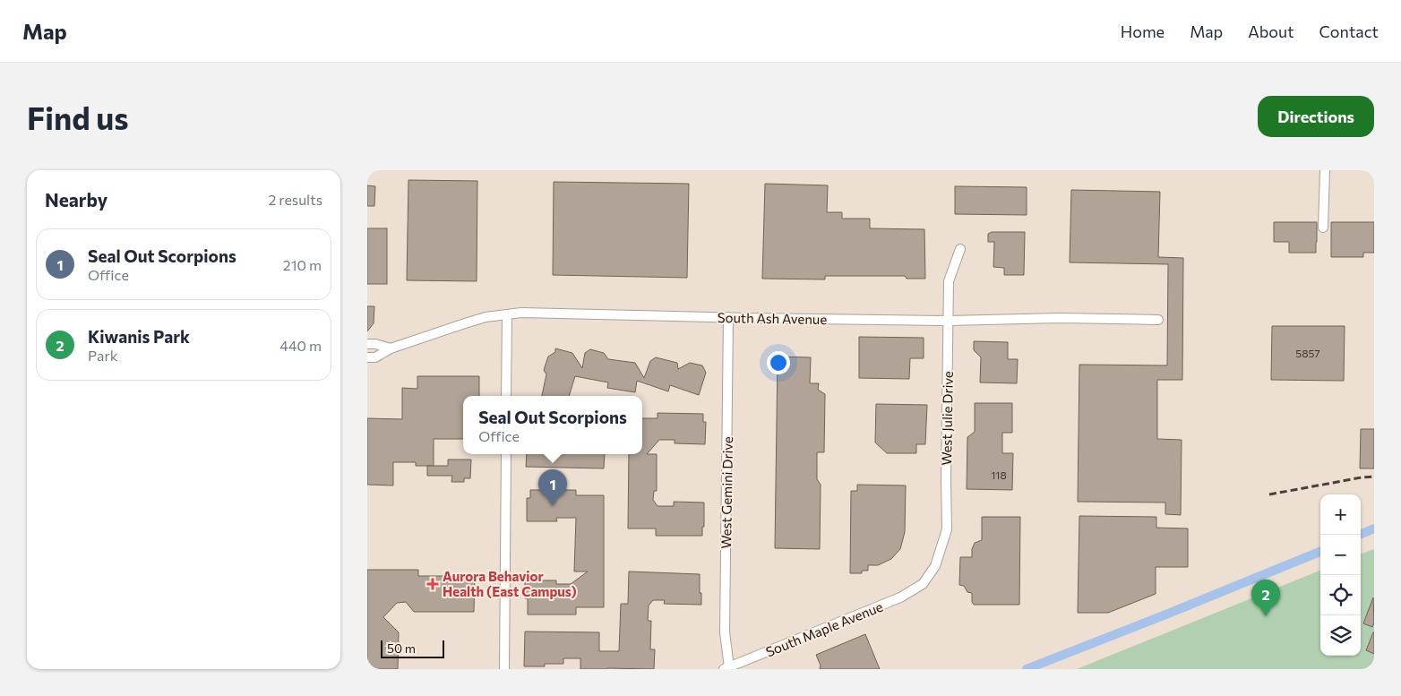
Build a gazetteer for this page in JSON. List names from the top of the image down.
{
  "streets": {
    "street": [
      "South Ash Avenue",
      "West Julie Drive",
      "West Gemini Drive",
      "South Maple Avenue"
    ]
  },
  "crossings": [
    ["South Ash Avenue", "West Julie Drive"],
    ["South Ash Avenue", "West Gemini Drive"],
    ["West Julie Drive", "South Maple Avenue"],
    ["West Gemini Drive", "South Maple Avenue"]
  ],
  "places": {
    "health": ["Aurora Behavior Health (East Campus)"]
  },
  "house_numbers": ["5857", "118"],
  "scale_bar": "50 m",
  "page": {
    "header": "Map",
    "nav": [
      "Home",
      "Map",
      "About",
      "Contact"
    ],
    "buttons": "Directions",
    "title": "Find us",
    "heading": ["Nearby", "2 results"],
    "list": [
      {
        "mark": "1",
        "name": "Seal Out Scorpions",
        "note": "Office",
        "value": "210 m"
      },
      {
        "mark": "2",
        "name": "Kiwanis Park",
        "note": "Park",
        "value": "440 m"
      }
    ],
    "popup": ["Seal Out Scorpions", "Office"],
    "pins": ["1", "2"],
    "map_buttons": ["+", "−"],
    "scale": "50 m"
  }
}
